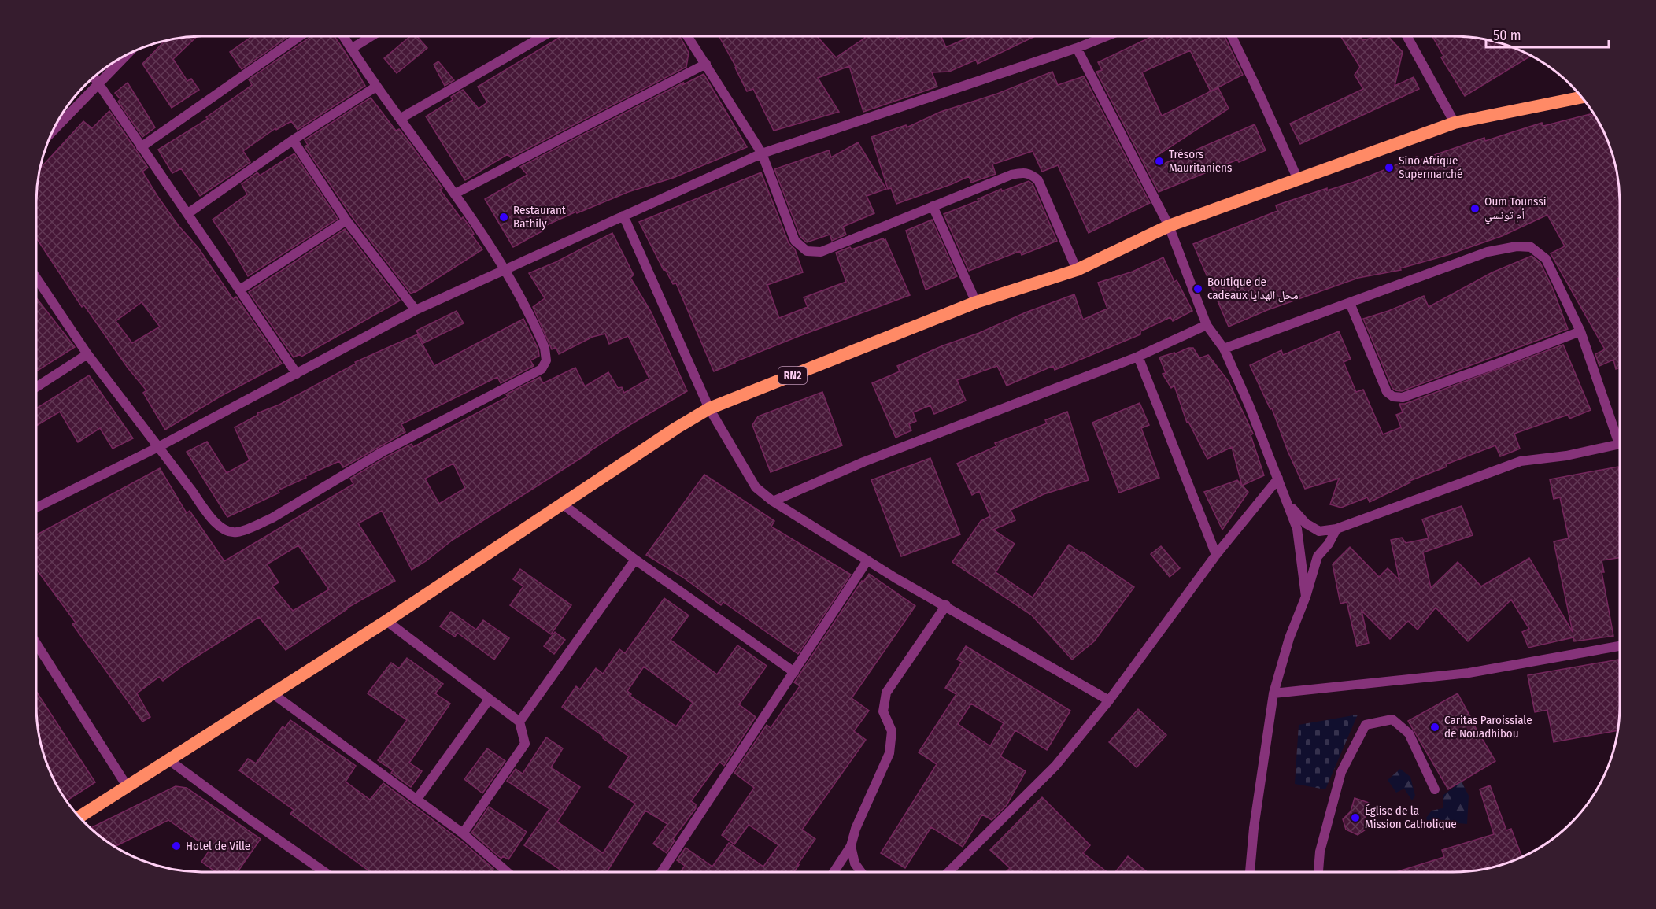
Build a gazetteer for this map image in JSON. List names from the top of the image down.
{
  "streets": {
    "highway": ["RN2"]
  },
  "places": [
    "Trésors Mauritaniens",
    "Sino Afrique Supermarché",
    "Oum Tounssi أم تونسي",
    "Restaurant Bathily",
    "Boutique de cadeaux محل الهدايا",
    "Caritas Paroissiale de Nouadhibou",
    "Église de la Mission Catholique",
    "Hotel de Ville"
  ],
  "scale_bar": "50 m"
}
